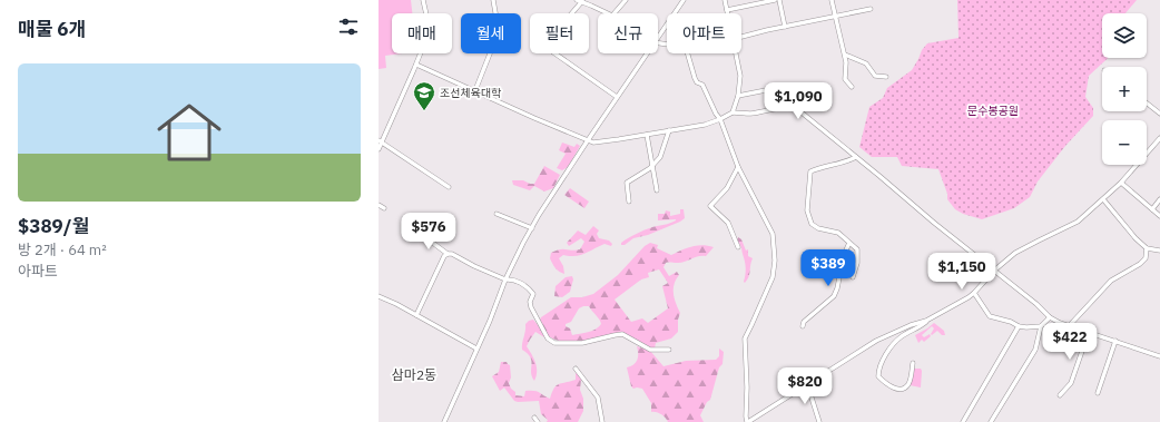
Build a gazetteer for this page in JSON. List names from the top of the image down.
{
  "districts": ["삼마2동"],
  "parks": ["문수봉공원"],
  "places": {
    "school or university": ["조선체육대학"]
  },
  "page": {
    "heading": "매물 6개",
    "map_buttons": ["+", "−"],
    "chip": [
      "매매",
      "월세",
      "필터",
      "신규",
      "아파트"
    ],
    "list": [
      {
        "name": "$389/월",
        "note": "방 2개 · 64 m² · 아파트"
      }
    ],
    "price": [
      "$1,090",
      "$576",
      "$389",
      "$1,150",
      "$422",
      "$820"
    ]
  }
}
